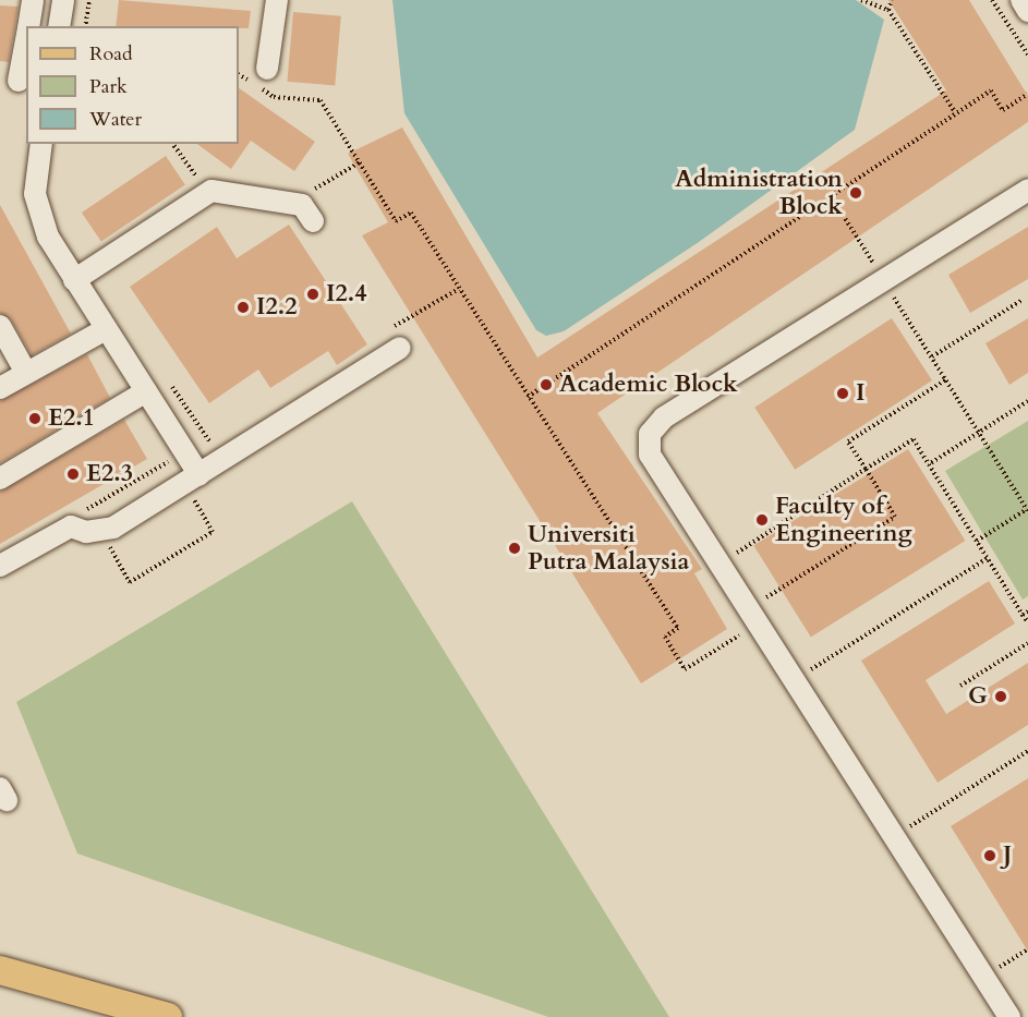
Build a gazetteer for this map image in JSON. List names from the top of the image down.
{
  "places": [
    "Administration Block",
    "I2.4",
    "I2.2",
    "Academic Block",
    "I",
    "E2.1",
    "E2.3",
    "Faculty of Engineering",
    "Universiti Putra Malaysia",
    "G",
    "J"
  ],
  "legend": ["Road", "Park", "Water"]
}
